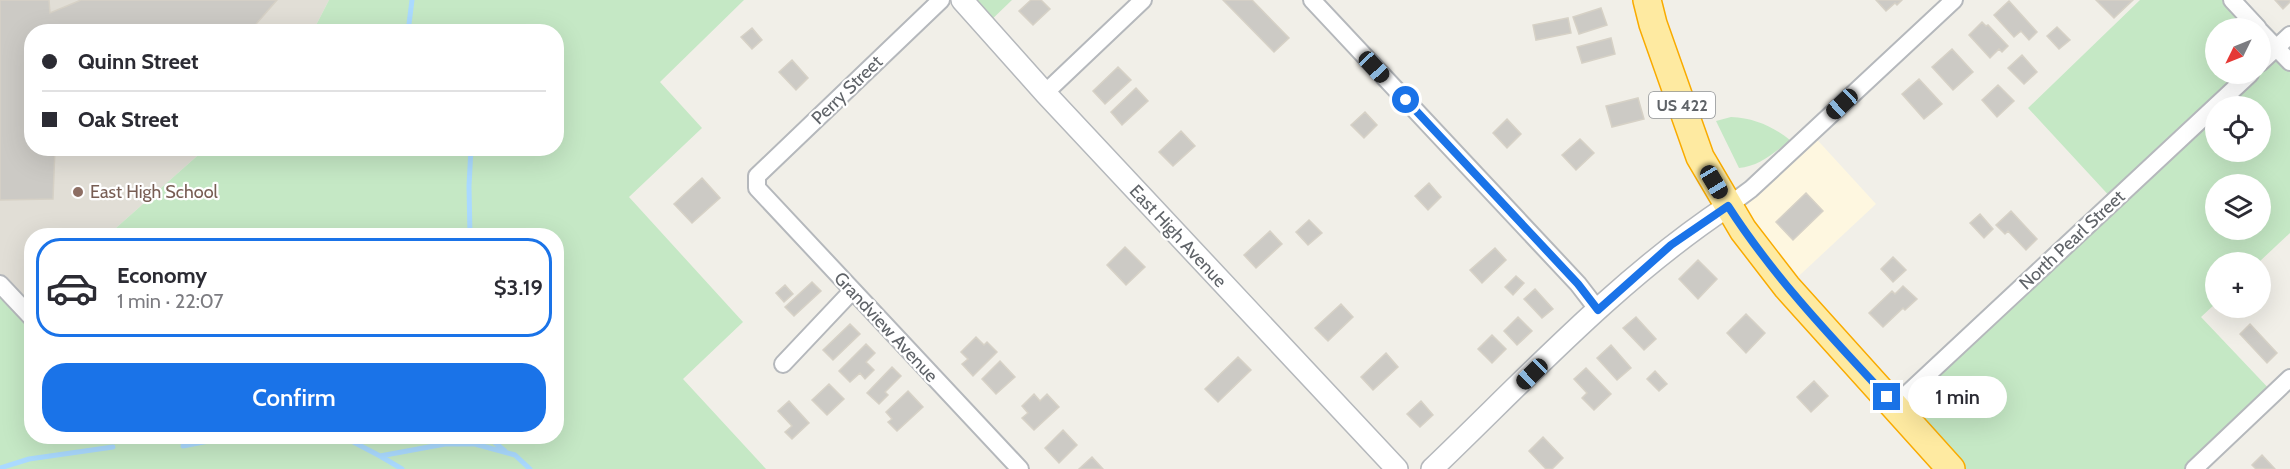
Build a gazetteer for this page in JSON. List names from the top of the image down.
{
  "streets": {
    "highway": ["US 422"],
    "street": [
      "Perry Street",
      "East High Avenue",
      "North Pearl Street",
      "Grandview Avenue"
    ]
  },
  "crossings": [
    ["Perry Street", "Grandview Avenue"],
    ["US 422", "North Pearl Street"]
  ],
  "places": ["East High School"],
  "north": "bottom left",
  "page": {
    "map_buttons": "+",
    "banner": ["Quinn Street", "Oak Street"],
    "list": [
      {
        "name": "Economy",
        "note": "1 min · 22:07",
        "value": "$3.19"
      }
    ],
    "buttons": "Confirm",
    "bubble": "1 min"
  }
}
